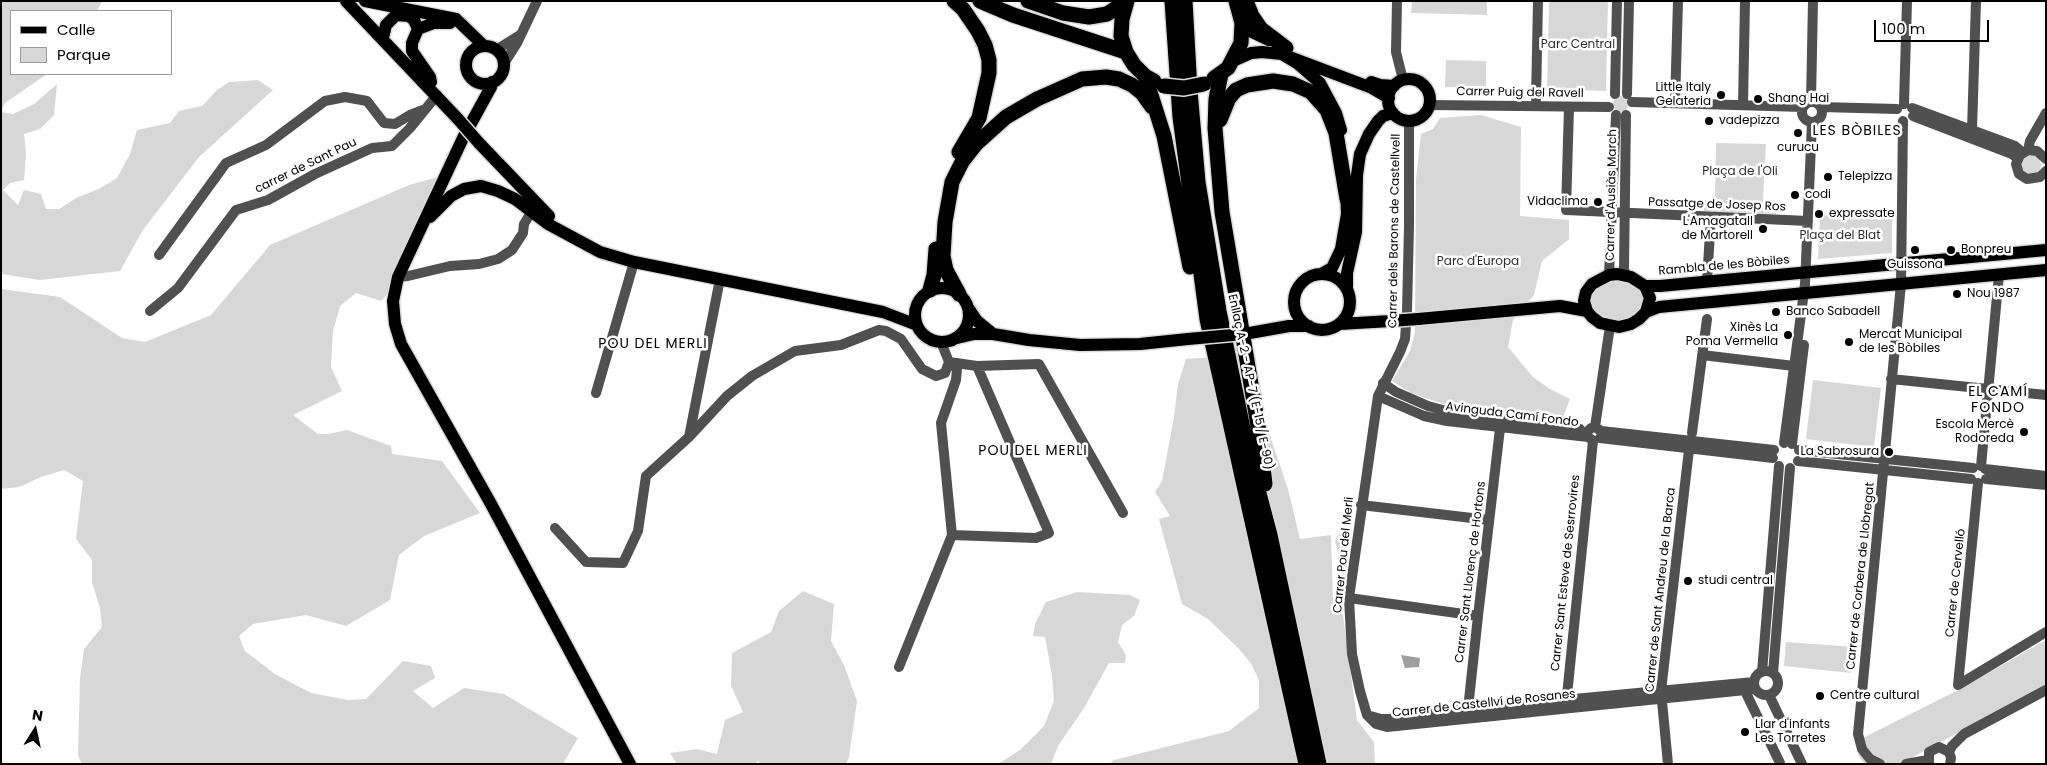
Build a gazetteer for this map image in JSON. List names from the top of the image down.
{
  "streets": {
    "highway": ["Enllaç A-2 - AP-7 (E-15 / E-90)"],
    "main road": ["Rambla de les Bòbiles"],
    "street": [
      "Carrer Puig del Ravell",
      "carrer de Sant Pau",
      "Carrer d'Ausiàs March",
      "Passatge de Josep Ros",
      "Carrer dels Barons de Castellvell",
      "Avinguda Camí Fondo",
      "Carrer Pou del Merli",
      "Carrer Sant Llorenç de Hortons",
      "Carrer Sant Esteve de Sesrrovires",
      "Carrer de Corbera de Llobregat",
      "Carrer de Cervelló",
      "Carrer de Sant Andreu de la Barca",
      "Carrer de Castellví de Rosanes"
    ]
  },
  "crossings": [
    ["Carrer Puig del Ravell", "Carrer d'Ausiàs March"],
    ["Carrer Puig del Ravell", "Passatge de Josep Ros"],
    ["Carrer Puig del Ravell", "Carrer dels Barons de Castellvell"],
    ["Carrer d'Ausiàs March", "Passatge de Josep Ros"],
    ["Carrer d'Ausiàs March", "Rambla de les Bòbiles"],
    ["Carrer dels Barons de Castellvell", "Avinguda Camí Fondo"],
    ["Carrer dels Barons de Castellvell", "Carrer Pou del Merli"],
    ["Avinguda Camí Fondo", "Carrer Pou del Merli"],
    ["Avinguda Camí Fondo", "Carrer Sant Llorenç de Hortons"],
    ["Avinguda Camí Fondo", "Carrer Sant Esteve de Sesrrovires"],
    ["Avinguda Camí Fondo", "Carrer de Sant Andreu de la Barca"],
    ["Carrer Pou del Merli", "Carrer de Castellví de Rosanes"],
    ["Carrer Sant Llorenç de Hortons", "Carrer de Castellví de Rosanes"],
    ["Carrer Sant Esteve de Sesrrovires", "Carrer de Castellví de Rosanes"],
    ["Carrer de Sant Andreu de la Barca", "Carrer de Castellví de Rosanes"]
  ],
  "districts": [
    "LES BÒBILES",
    "POU DEL MERLI",
    "EL CAMÍ FONDO",
    "POU DEL MERLI"
  ],
  "parks": [
    "Parc Central",
    "Plaça de l'Oli",
    "Plaça del Blat",
    "Parc d'Europa"
  ],
  "places": [
    "Little Italy Gelateria",
    "Shang Hai",
    "vadepizza",
    "curucu",
    "Telepizza",
    "codi",
    "Vidaclima",
    "expressate",
    "L'Amagatall de Martorell",
    "Guissona",
    "Bonpreu",
    "Nou 1987",
    "Banco Sabadell",
    "Xinès La Poma Vermella",
    "Mercat Municipal de les Bòbiles",
    "Escola Mercè Rodoreda",
    "La Sabrosura",
    "studi central",
    "Centre cultural",
    "Llar d'infants Les Torretes"
  ],
  "legend": ["Calle", "Parque"],
  "scale_bar": "100 m",
  "north": "top"
}
